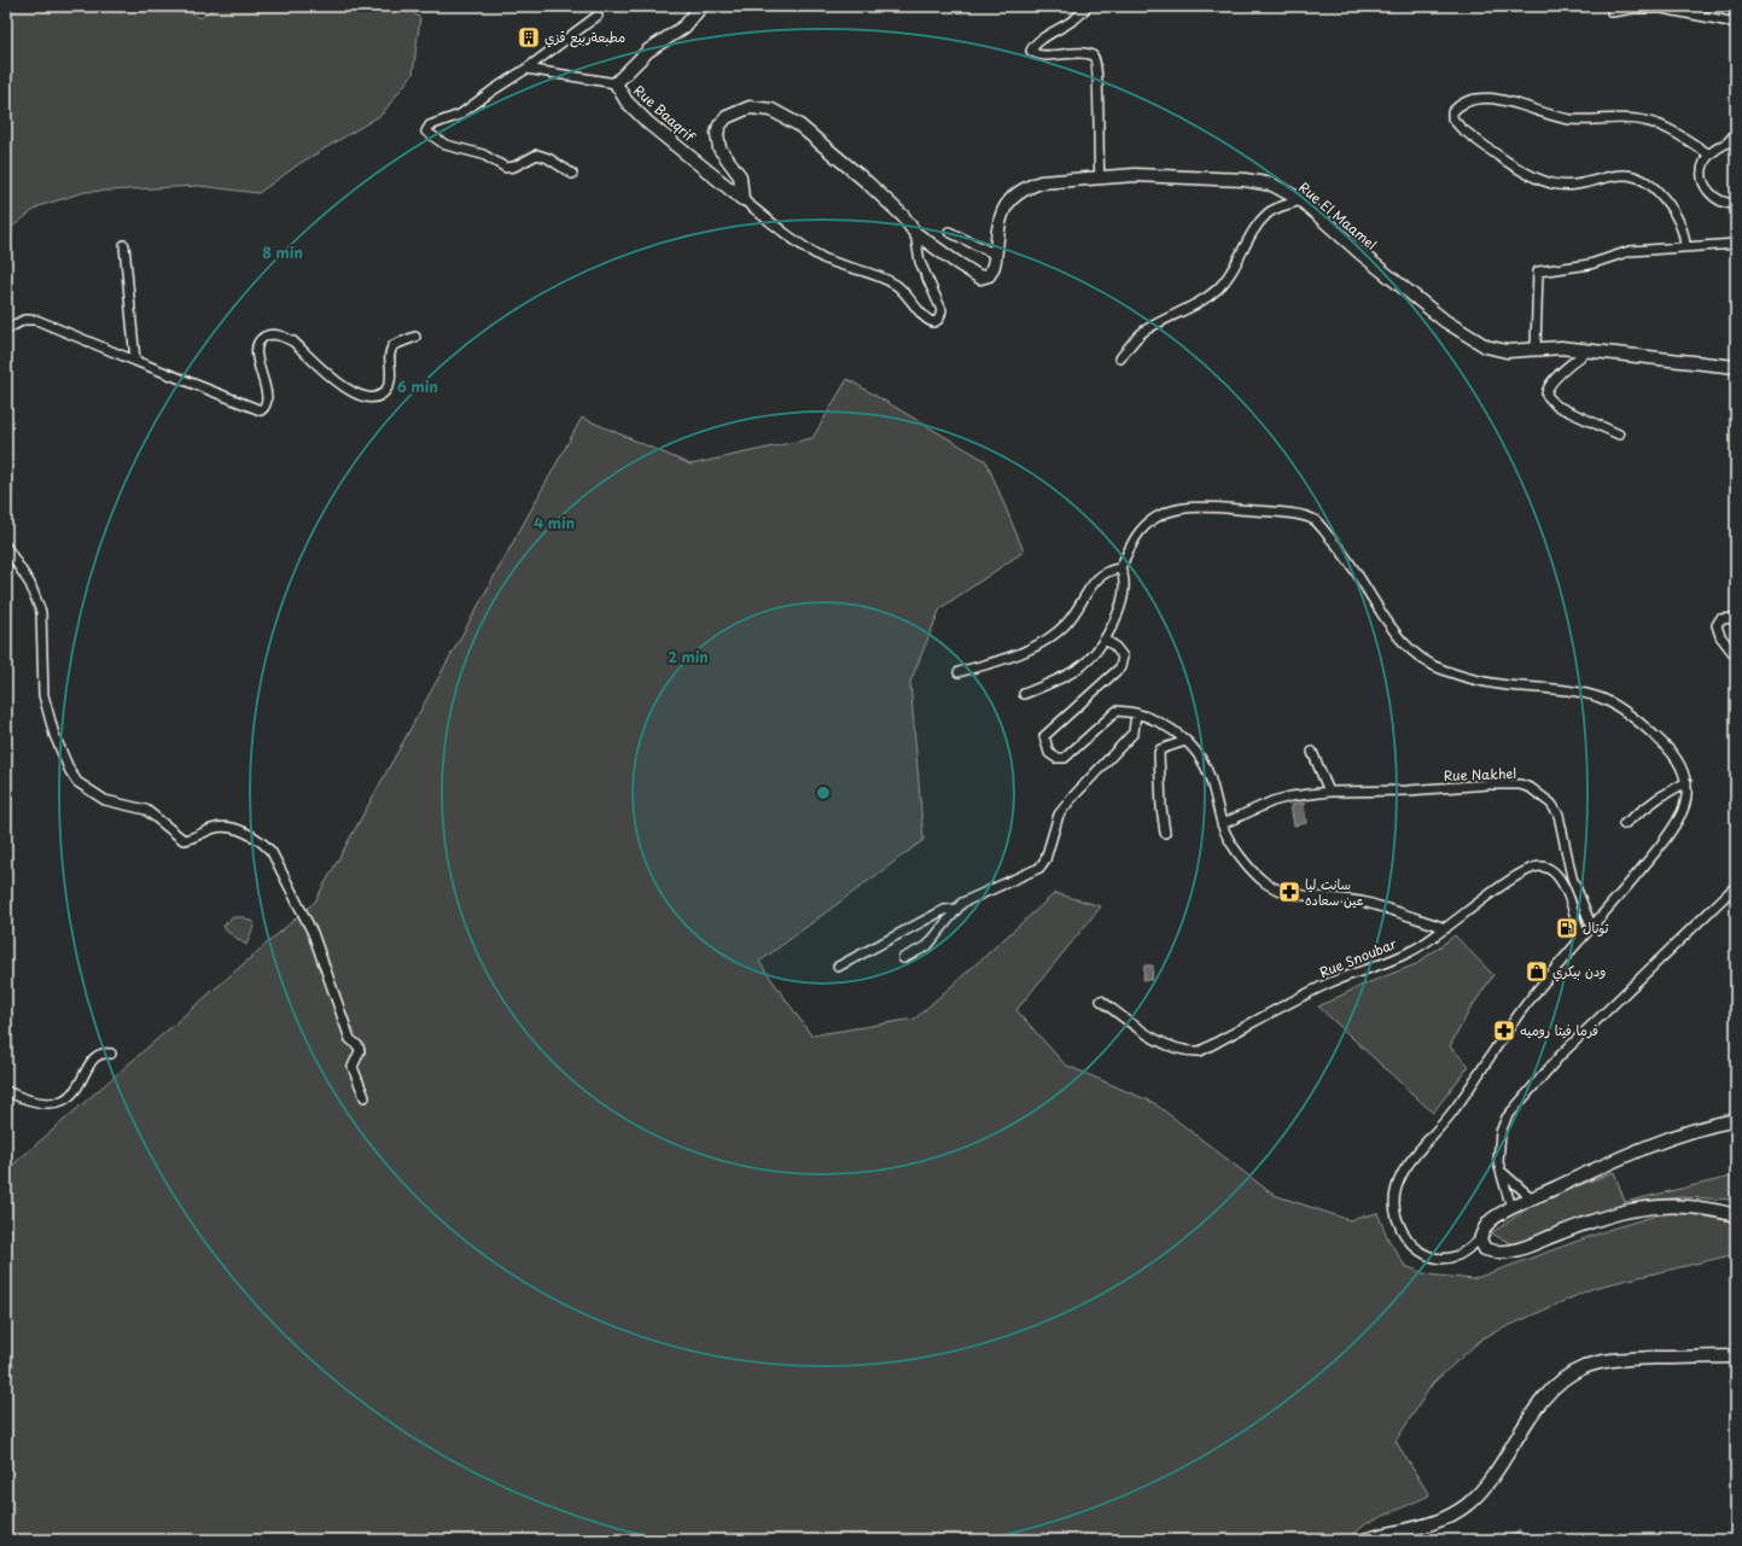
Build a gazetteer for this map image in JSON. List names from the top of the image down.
{
  "streets": {
    "street": [
      "Rue Baaqrif",
      "Rue El Maamel",
      "Rue Nakhel",
      "Rue Snoubar"
    ]
  },
  "places": {
    "building": ["مطبعةربيع قزي"],
    "pharmacy": ["سانت ليا عين سعاده", "فرما فيتا روميه"],
    "fuel station": ["توتال"],
    "shop": ["ودن بيكري"]
  },
  "rings": [
    "8 min",
    "6 min",
    "4 min",
    "2 min"
  ]
}
